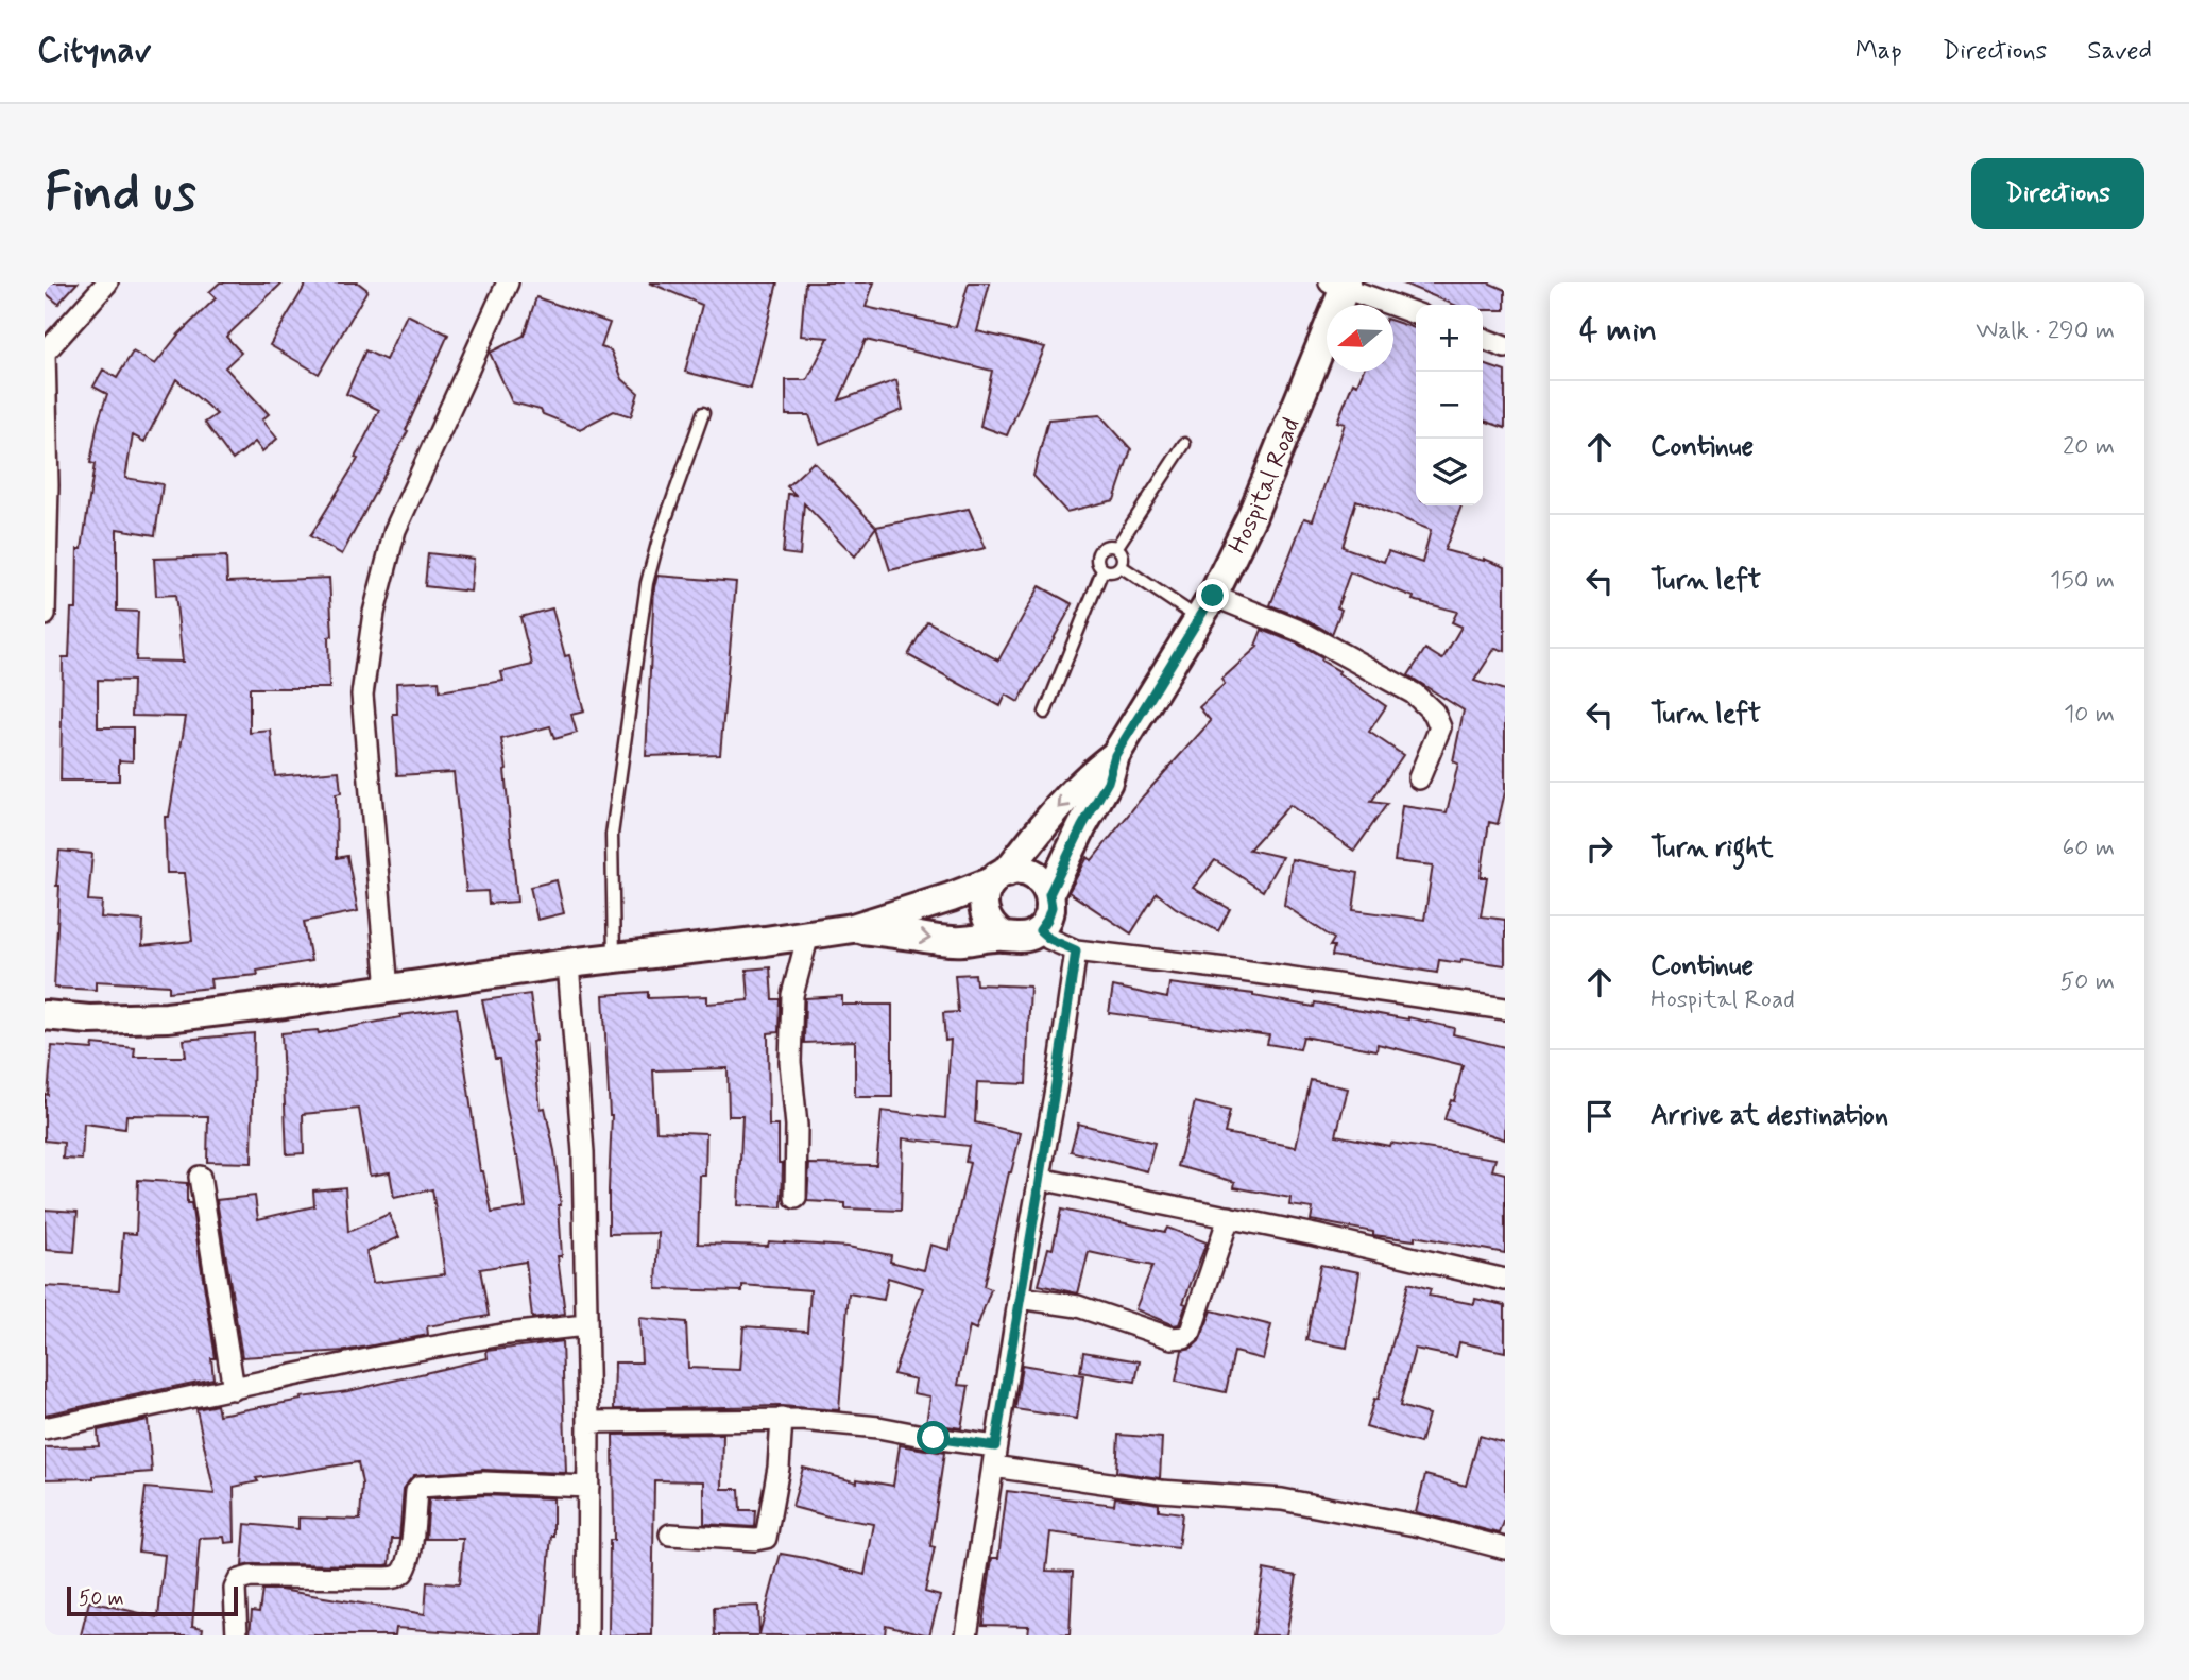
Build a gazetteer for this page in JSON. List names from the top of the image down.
{
  "streets": {
    "street": ["Hospital Road"]
  },
  "scale_bar": "50 m",
  "north": "left",
  "page": {
    "header": "Citynav",
    "nav": ["Map", "Directions", "Saved"],
    "buttons": "Directions",
    "title": "Find us",
    "heading": ["4 min", "Walk · 290 m"],
    "map_buttons": ["+", "−"],
    "list": [
      ["Continue", "20 m"],
      ["Turn left", "150 m"],
      ["Turn left", "10 m"],
      ["Turn right", "60 m"],
      ["Continue", "Hospital Road", "50 m"],
      "Arrive at destination"
    ],
    "scale": "50 m"
  }
}
